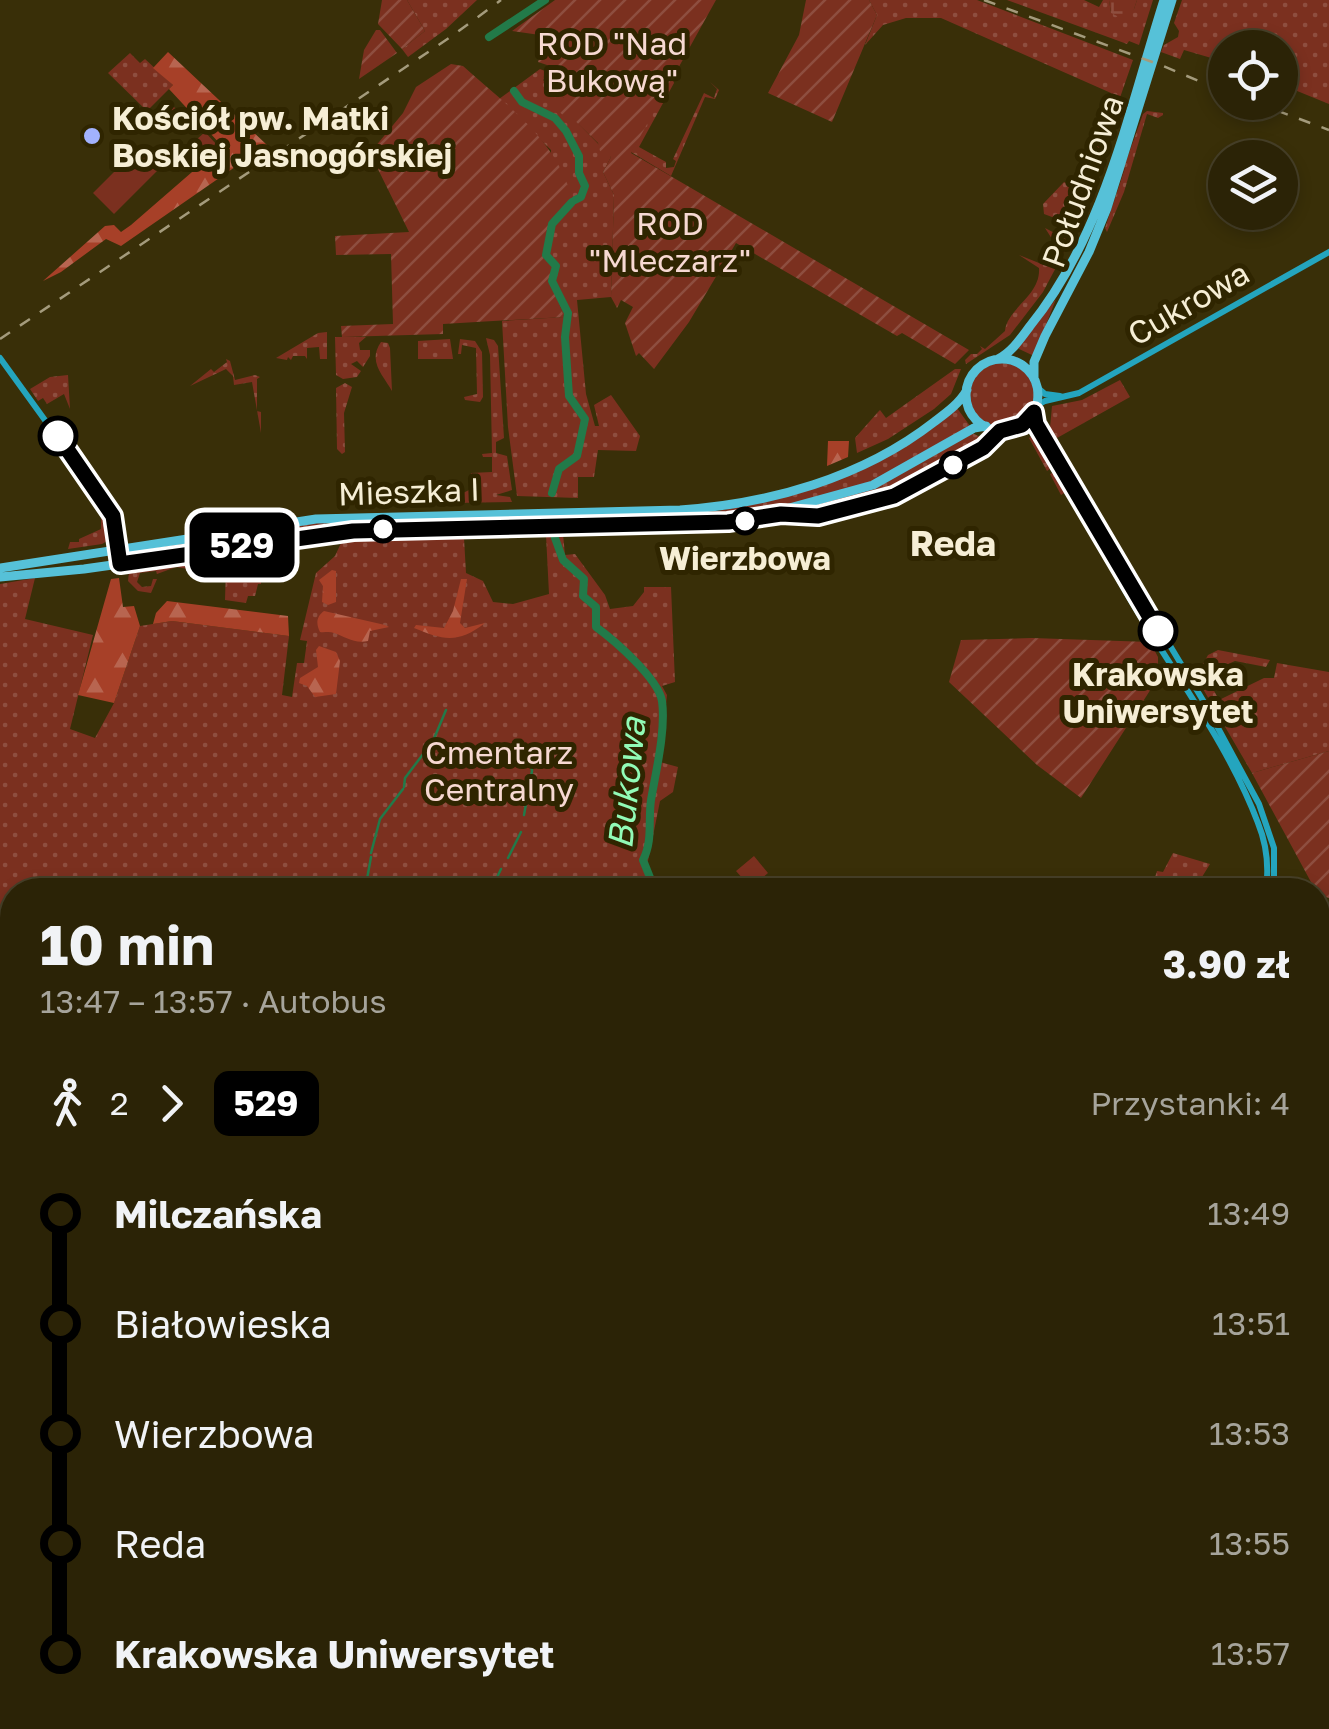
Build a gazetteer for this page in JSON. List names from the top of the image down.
{
  "streets": {
    "main road": ["Południowa", "Cukrowa", "Mieszka I"]
  },
  "crossings": [
    ["Południowa", "Cukrowa"],
    ["Południowa", "Mieszka I"],
    ["Cukrowa", "Mieszka I"]
  ],
  "districts": ["Reda"],
  "water": ["Bukowa"],
  "parks": ["ROD \"Nad Bukową\"", "ROD \"Mleczarz\"", "Cmentarz Centralny"],
  "places": ["Kościół pw. Matki Boskiej Jasnogórskiej", "Wierzbowa", "Krakowska Uniwersytet"],
  "lines": ["bus line 529"],
  "page": {
    "on_map": "529",
    "heading": ["10 min", "13:47 – 13:57 · Autobus", "3.90 zł"],
    "legs": ["2", "529", "Przystanki: 4"],
    "list": [
      {
        "name": "Milczańska",
        "value": "13:49"
      },
      {
        "name": "Białowieska",
        "value": "13:51"
      },
      {
        "name": "Wierzbowa",
        "value": "13:53"
      },
      {
        "name": "Reda",
        "value": "13:55"
      },
      {
        "name": "Krakowska Uniwersytet",
        "value": "13:57"
      }
    ]
  }
}
